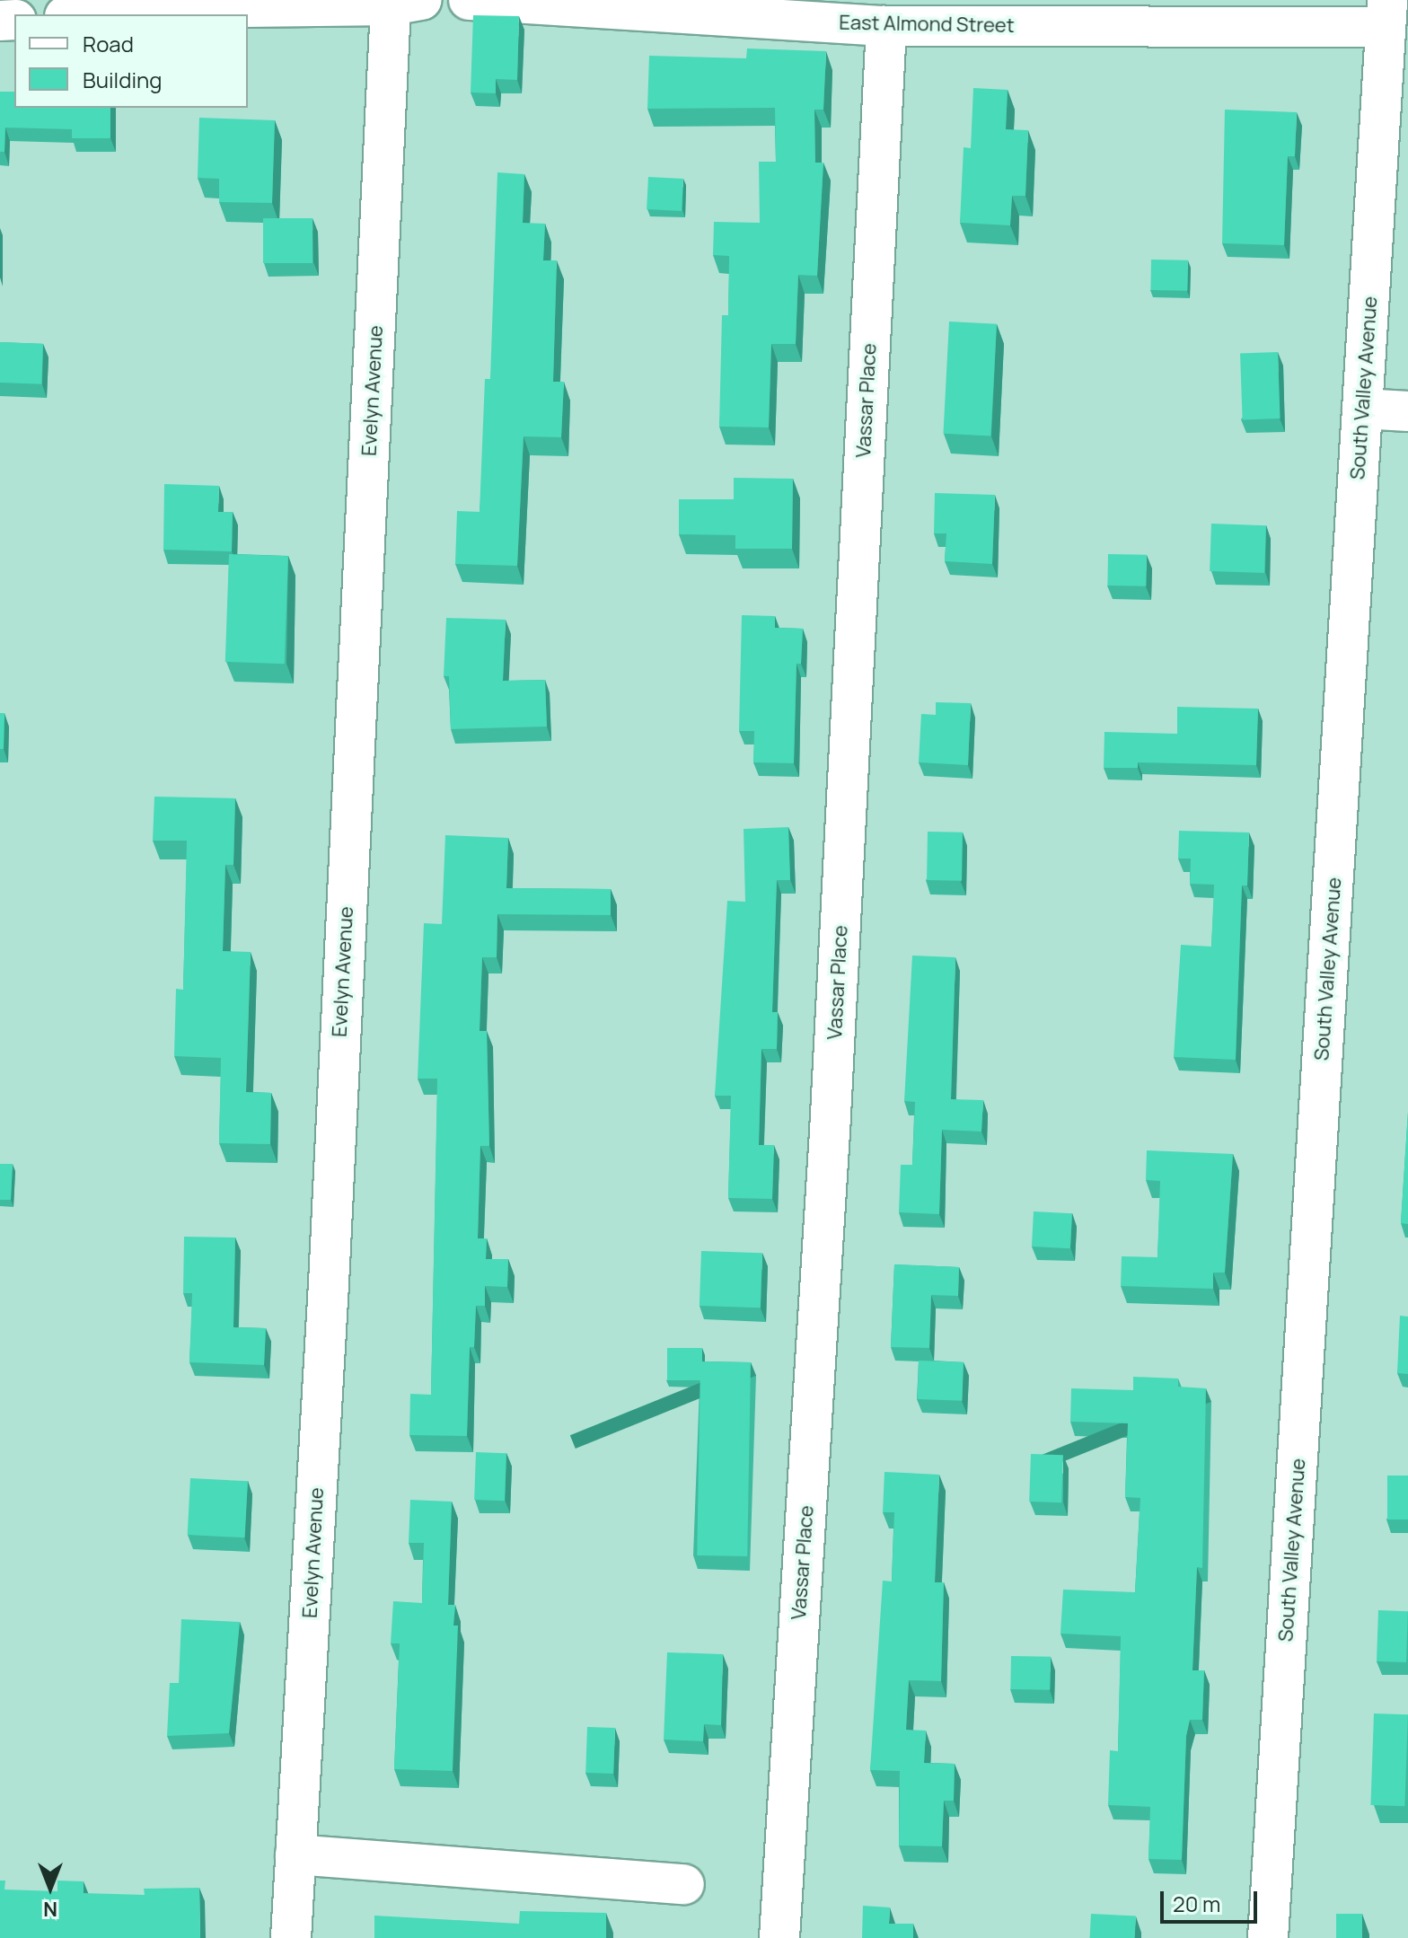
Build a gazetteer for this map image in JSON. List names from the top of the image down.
{
  "streets": {
    "street": [
      "East Almond Street",
      "South Valley Avenue",
      "Evelyn Avenue",
      "Vassar Place"
    ]
  },
  "crossings": [
    ["East Almond Street", "South Valley Avenue"],
    ["East Almond Street", "Vassar Place"]
  ],
  "legend": ["Road", "Building"],
  "scale_bar": "20 m",
  "north": "bottom"
}
